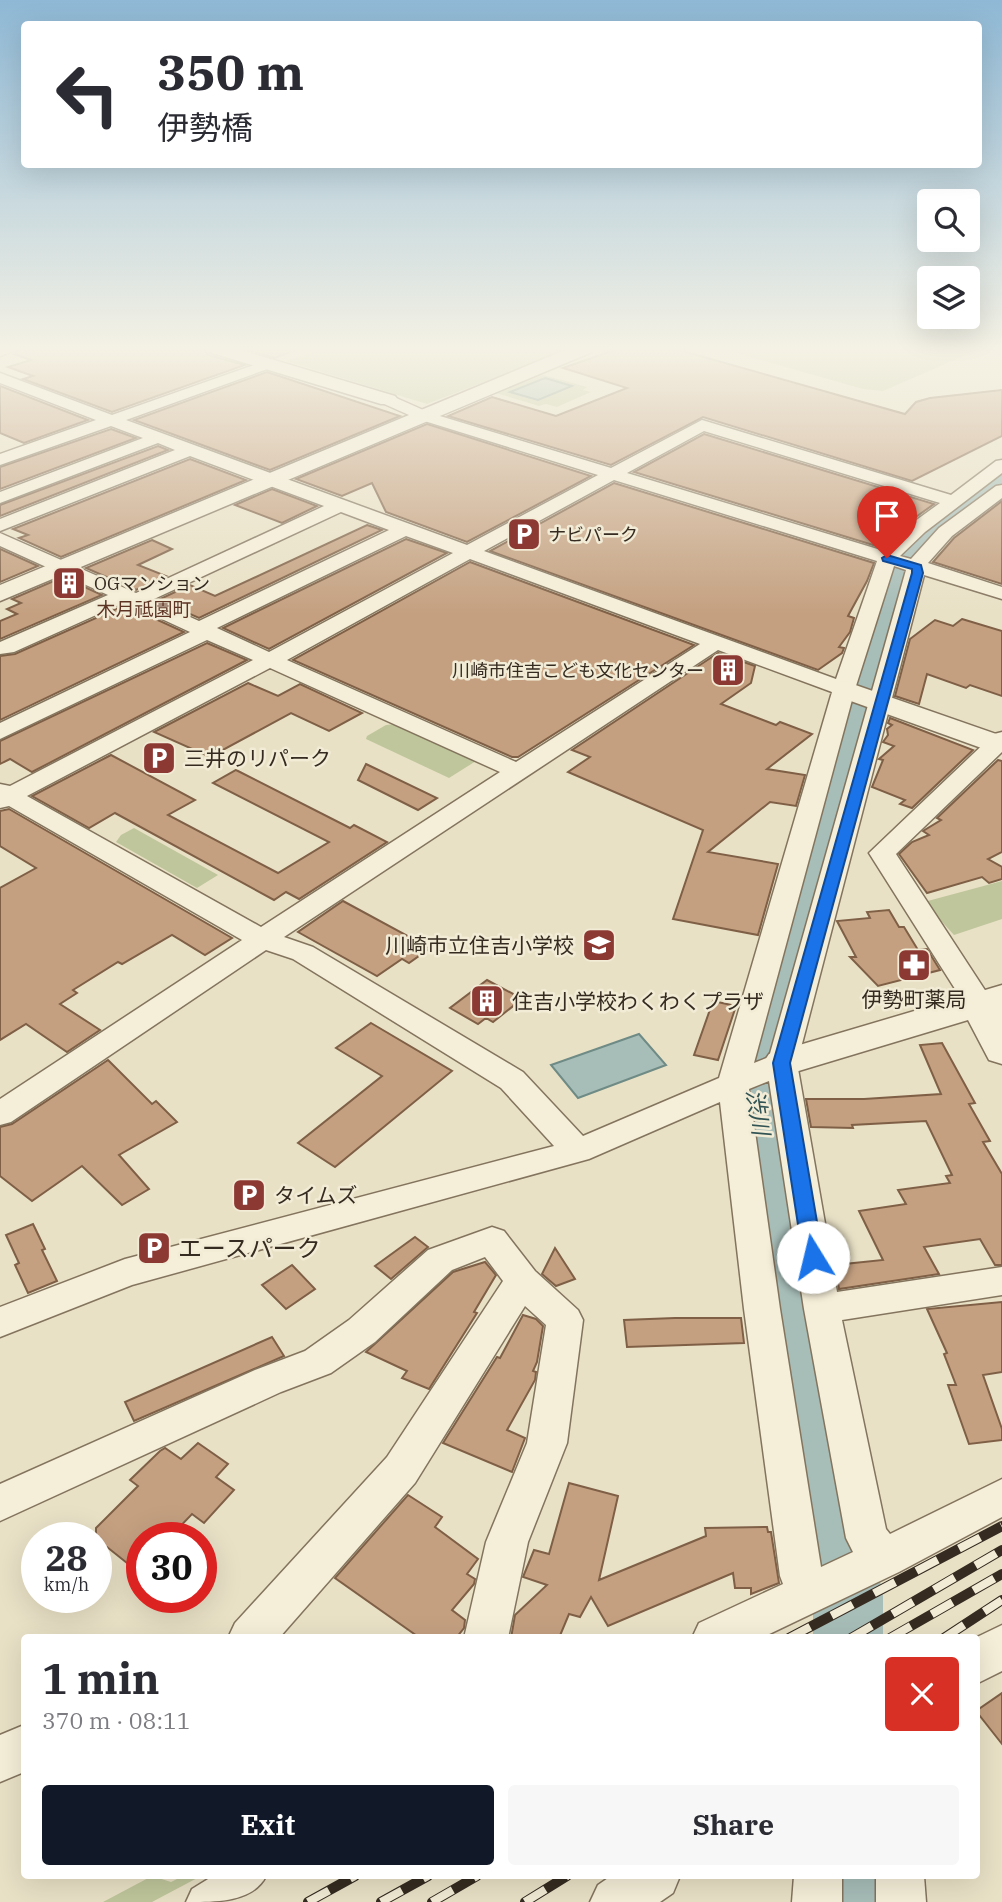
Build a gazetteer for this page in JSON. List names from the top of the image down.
{
  "districts": ["木月祗園町"],
  "water": ["渋川"],
  "places": {
    "parking": [
      "ナビパーク",
      "三井のリパーク",
      "タイムズ",
      "エースパーク"
    ],
    "building": ["OGマンション", "川崎市住吉こども文化センター", "住吉小学校わくわくプラザ"],
    "school or university": ["川崎市立住吉小学校"],
    "pharmacy": ["伊勢町薬局"]
  },
  "page": {
    "turn": ["350 m", "伊勢橋"],
    "speed": "28 km/h",
    "limit": "30",
    "heading": ["1 min", "370 m · 08:11"],
    "buttons": ["Exit", "Share"]
  }
}
